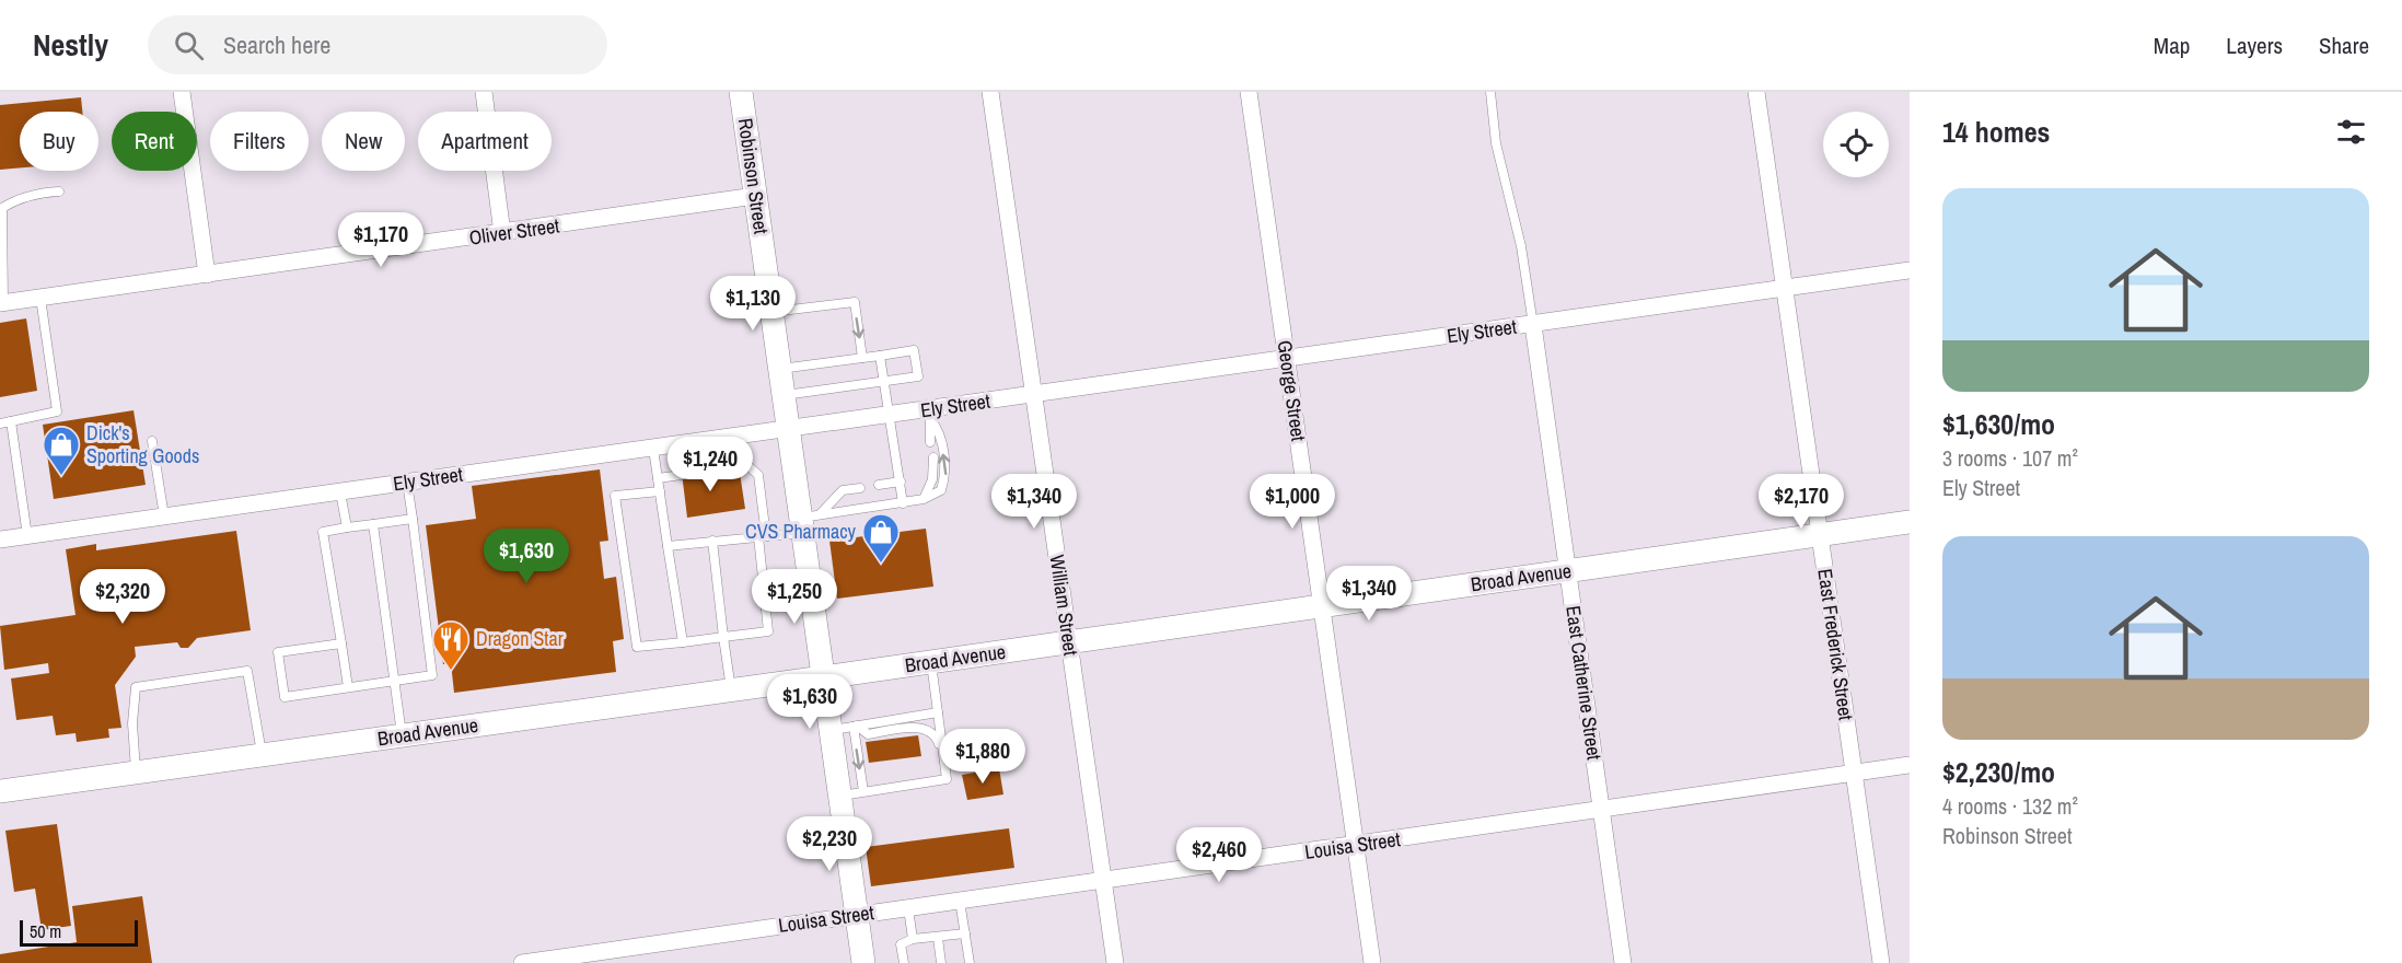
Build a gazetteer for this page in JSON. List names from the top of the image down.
{
  "streets": {
    "main road": ["Robinson Street", "Broad Avenue"],
    "street": [
      "Oliver Street",
      "Ely Street",
      "George Street",
      "William Street",
      "East Frederick Street",
      "East Catherine Street",
      "Louisa Street"
    ]
  },
  "crossings": [
    ["Robinson Street", "Oliver Street"],
    ["Robinson Street", "Ely Street"],
    ["Robinson Street", "Broad Avenue"],
    ["Robinson Street", "Louisa Street"],
    ["Ely Street", "George Street"],
    ["Ely Street", "William Street"],
    ["Ely Street", "East Frederick Street"],
    ["Ely Street", "East Catherine Street"],
    ["George Street", "Broad Avenue"],
    ["George Street", "Louisa Street"],
    ["Broad Avenue", "William Street"],
    ["Broad Avenue", "East Frederick Street"],
    ["Broad Avenue", "East Catherine Street"],
    ["William Street", "Louisa Street"],
    ["East Frederick Street", "Louisa Street"],
    ["East Catherine Street", "Louisa Street"]
  ],
  "places": {
    "shop": ["Dick's Sporting Goods", "CVS Pharmacy"],
    "restaurant": ["Dragon Star"]
  },
  "scale_bar": "50 m",
  "page": {
    "header": "Nestly",
    "search": "Search here",
    "nav": ["Map", "Layers", "Share"],
    "heading": "14 homes",
    "chip": [
      "Buy",
      "Rent",
      "Filters",
      "New",
      "Apartment"
    ],
    "list": [
      {
        "name": "$1,630/mo",
        "note": "3 rooms · 107 m² · Ely Street"
      },
      {
        "name": "$2,230/mo",
        "note": "4 rooms · 132 m² · Robinson Street"
      }
    ],
    "price": [
      "$1,170",
      "$1,130",
      "$1,240",
      "$1,340",
      "$1,000",
      "$2,170",
      "$1,630",
      "$1,340",
      "$2,320",
      "$1,250",
      "$1,630",
      "$1,880",
      "$2,230",
      "$2,460"
    ],
    "scale": "50 m"
  }
}
